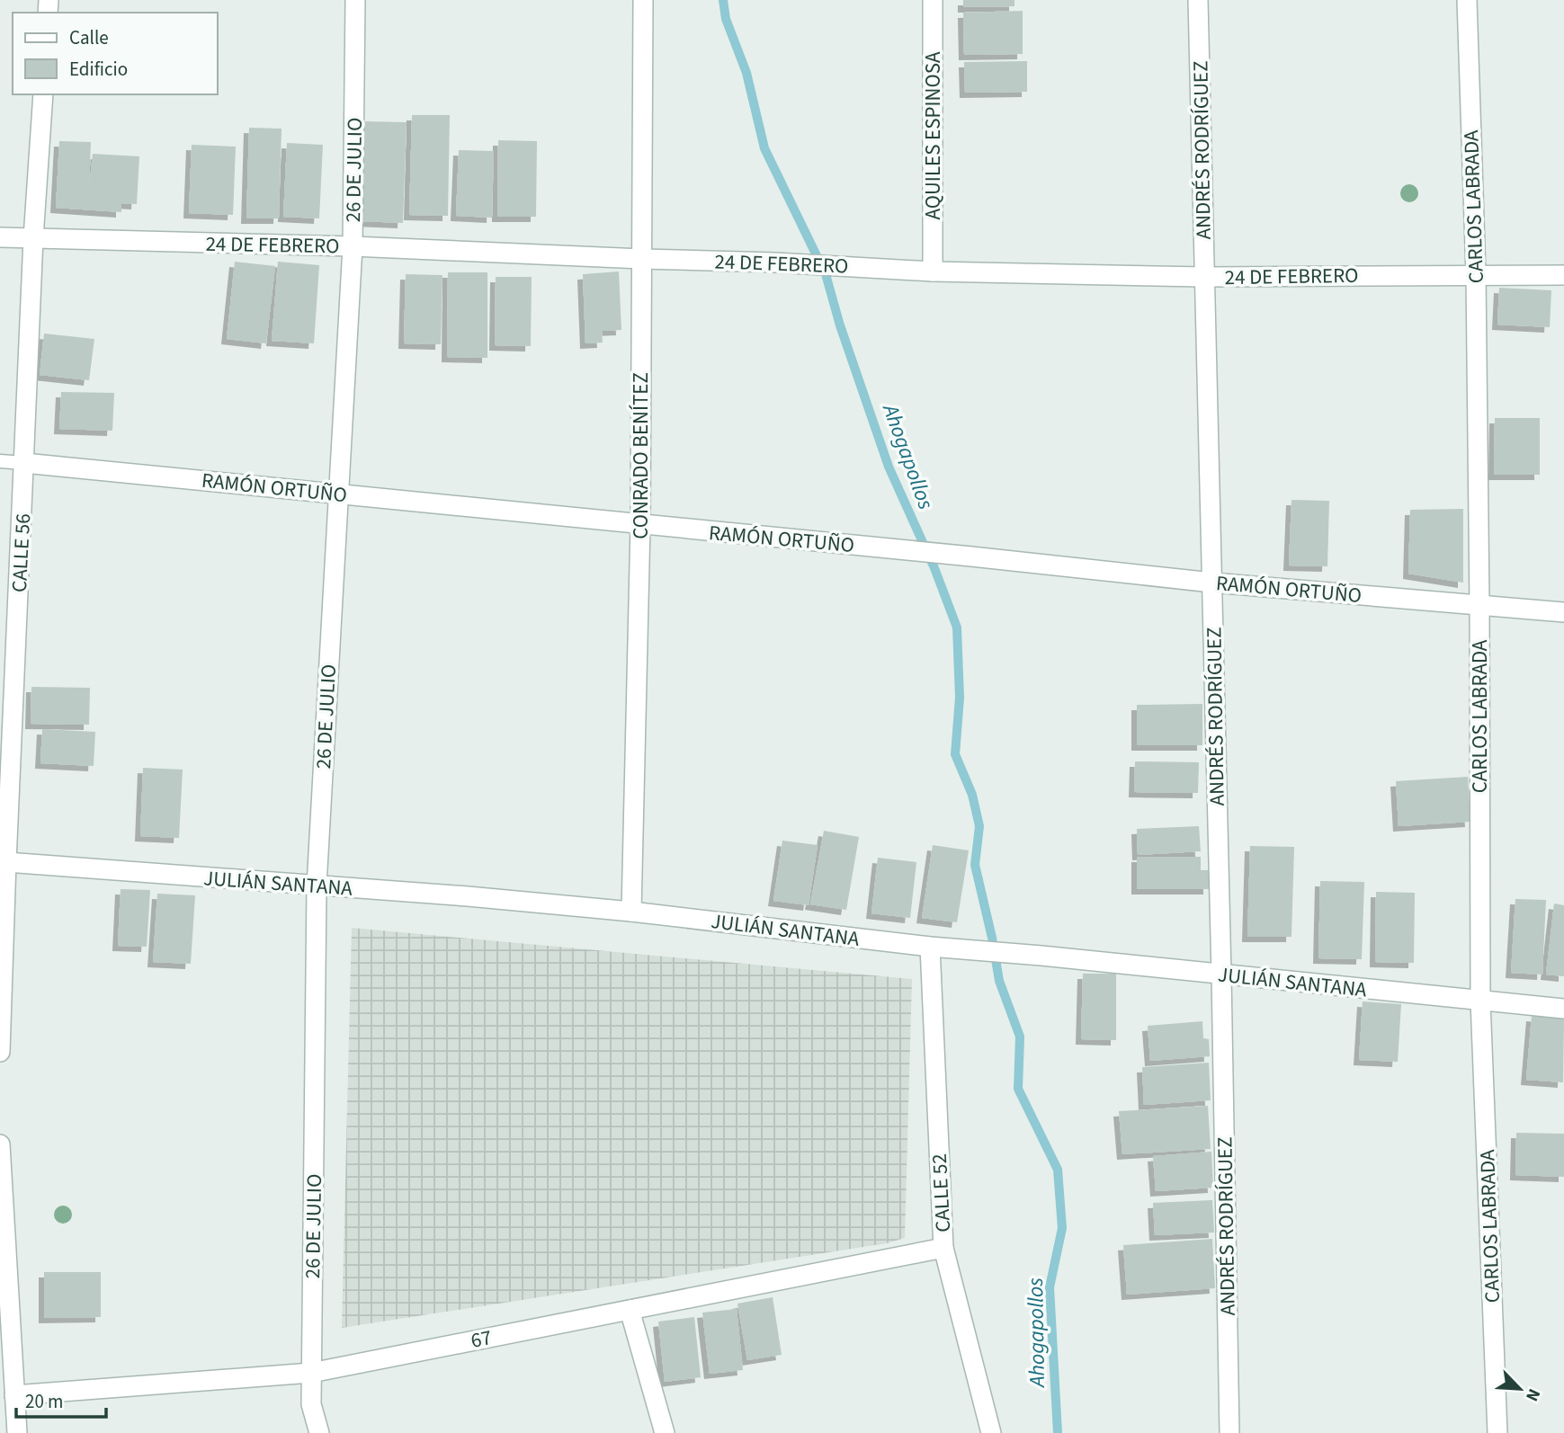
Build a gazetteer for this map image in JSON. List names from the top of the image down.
{
  "streets": {
    "street": [
      "AQUILES ESPINOSA",
      "ANDRÉS RODRÍGUEZ",
      "26 DE JULIO",
      "CARLOS LABRADA",
      "24 DE FEBRERO",
      "CONRADO BENÍTEZ",
      "RAMÓN ORTUÑO",
      "CALLE 56",
      "JULIÁN SANTANA",
      "CALLE 52",
      "67"
    ]
  },
  "crossings": [
    ["AQUILES ESPINOSA", "24 DE FEBRERO"],
    ["ANDRÉS RODRÍGUEZ", "24 DE FEBRERO"],
    ["ANDRÉS RODRÍGUEZ", "RAMÓN ORTUÑO"],
    ["ANDRÉS RODRÍGUEZ", "JULIÁN SANTANA"],
    ["26 DE JULIO", "24 DE FEBRERO"],
    ["26 DE JULIO", "RAMÓN ORTUÑO"],
    ["26 DE JULIO", "JULIÁN SANTANA"],
    ["26 DE JULIO", "67"],
    ["CARLOS LABRADA", "24 DE FEBRERO"],
    ["CARLOS LABRADA", "RAMÓN ORTUÑO"],
    ["CARLOS LABRADA", "JULIÁN SANTANA"],
    ["24 DE FEBRERO", "CONRADO BENÍTEZ"],
    ["24 DE FEBRERO", "CALLE 56"],
    ["CONRADO BENÍTEZ", "RAMÓN ORTUÑO"],
    ["CONRADO BENÍTEZ", "JULIÁN SANTANA"],
    ["RAMÓN ORTUÑO", "CALLE 56"],
    ["CALLE 56", "JULIÁN SANTANA"],
    ["JULIÁN SANTANA", "CALLE 52"],
    ["CALLE 52", "67"]
  ],
  "water": ["Ahogapollos"],
  "legend": ["Calle", "Edificio"],
  "scale_bar": "20 m",
  "north": "bottom right"
}
